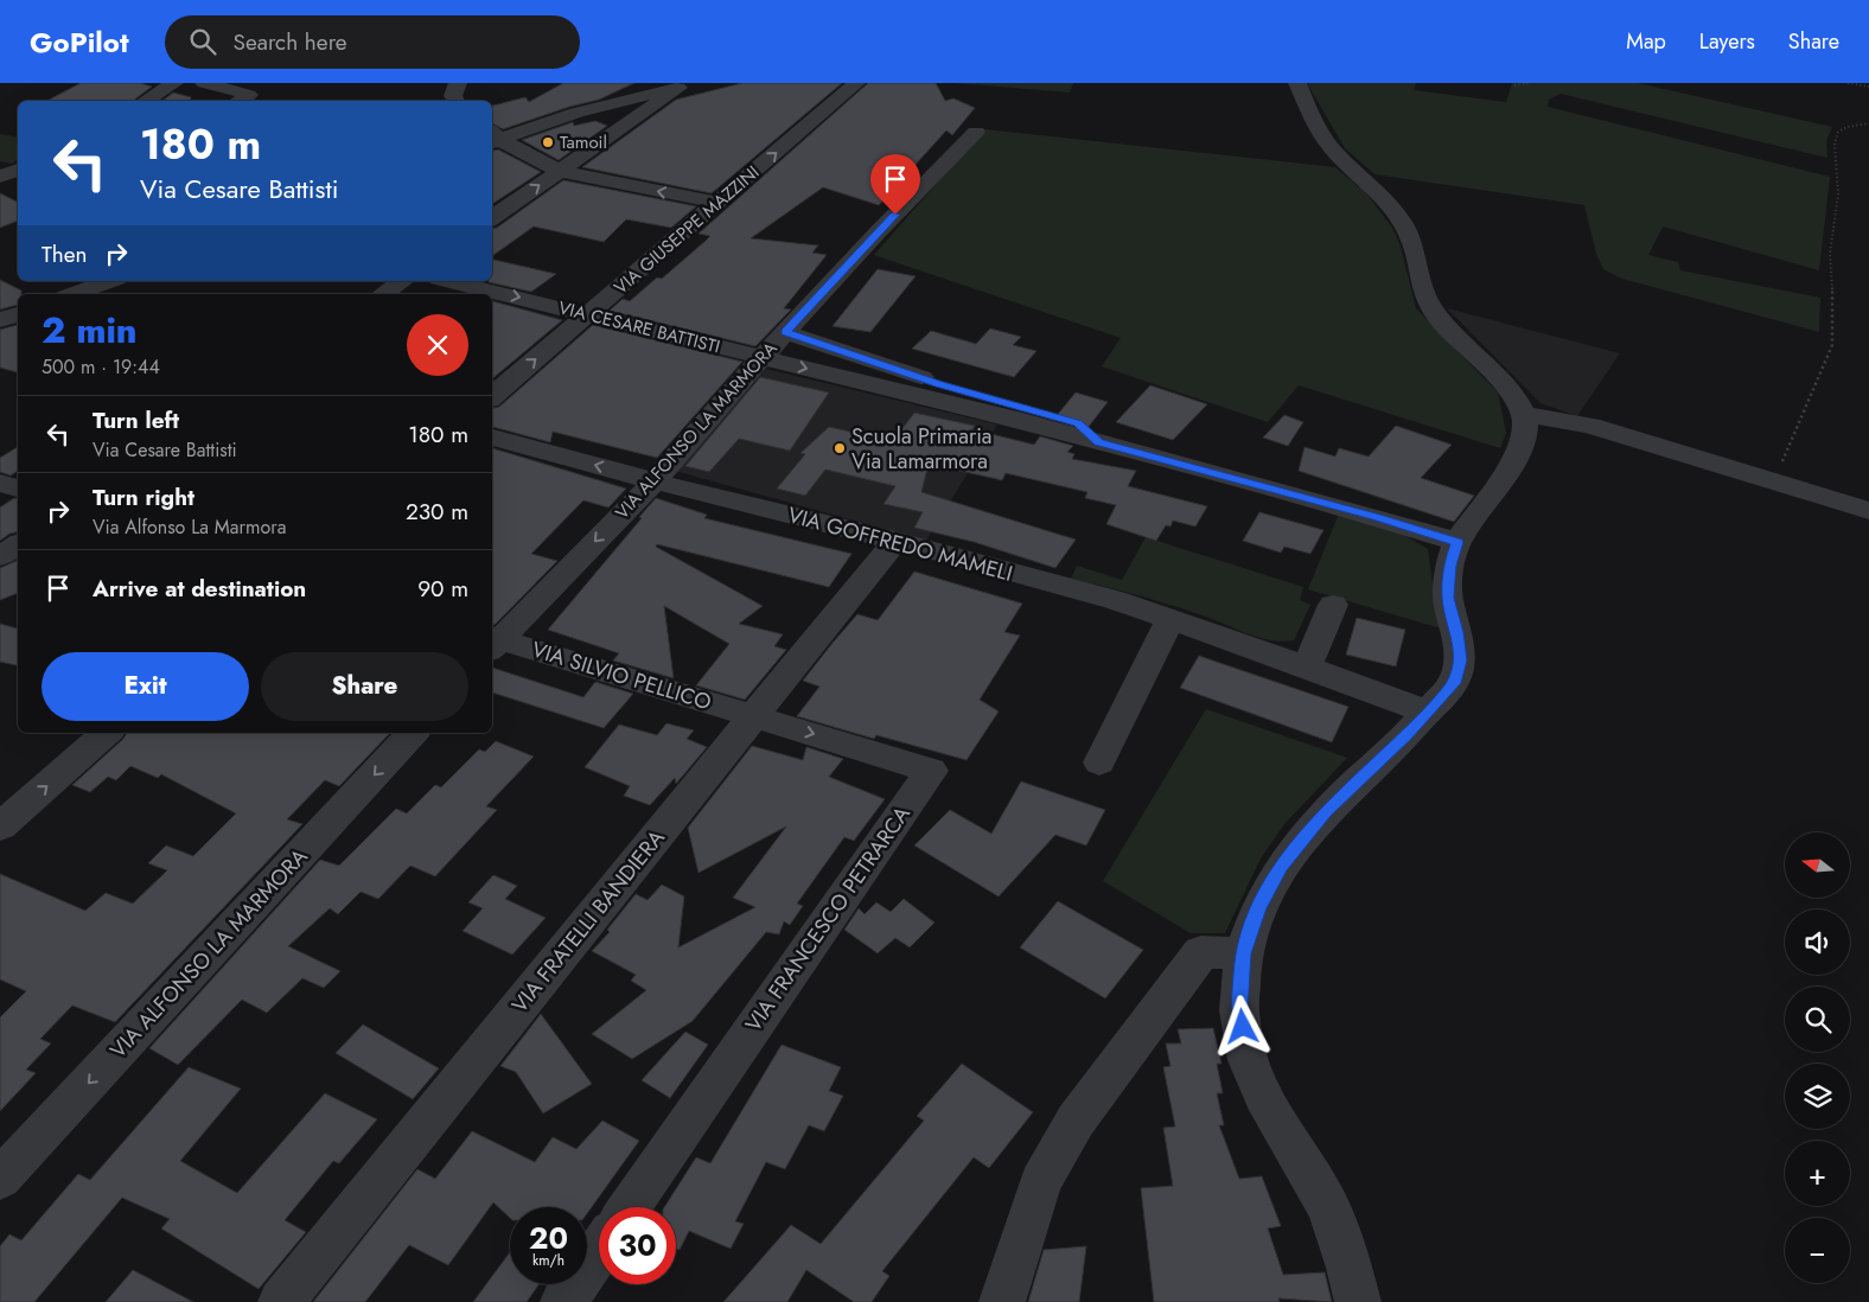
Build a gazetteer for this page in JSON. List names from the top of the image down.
{
  "streets": {
    "street": [
      "VIA GIUSEPPE MAZZINI",
      "VIA CESARE BATTISTI",
      "VIA ALFONSO LA MARMORA",
      "VIA GOFFREDO MAMELI",
      "VIA SILVIO PELLICO",
      "VIA FRANCESCO PETRARCA",
      "VIA FRATELLI BANDIERA"
    ]
  },
  "crossings": [
    ["VIA GIUSEPPE MAZZINI", "VIA CESARE BATTISTI"],
    ["VIA CESARE BATTISTI", "VIA ALFONSO LA MARMORA"],
    ["VIA ALFONSO LA MARMORA", "VIA GOFFREDO MAMELI"],
    ["VIA ALFONSO LA MARMORA", "VIA SILVIO PELLICO"],
    ["VIA GOFFREDO MAMELI", "VIA FRATELLI BANDIERA"],
    ["VIA SILVIO PELLICO", "VIA FRANCESCO PETRARCA"],
    ["VIA SILVIO PELLICO", "VIA FRATELLI BANDIERA"],
    ["VIA FRANCESCO PETRARCA", "VIA FRATELLI BANDIERA"]
  ],
  "one_way": ["VIA ALFONSO LA MARMORA"],
  "places": ["Tamoil", "Scuola Primaria Via Lamarmora"],
  "north": "left",
  "page": {
    "header": "GoPilot",
    "search": "Search here",
    "nav": ["Map", "Layers", "Share"],
    "turn": ["180 m", "Via Cesare Battisti"],
    "then": "Then",
    "heading": ["2 min", "500 m · 19:44"],
    "list": [
      {
        "name": "Turn left",
        "note": "Via Cesare Battisti",
        "value": "180 m"
      },
      {
        "name": "Turn right",
        "note": "Via Alfonso La Marmora",
        "value": "230 m"
      },
      {
        "name": "Arrive at destination",
        "value": "90 m"
      }
    ],
    "buttons": ["Exit", "Share"],
    "map_buttons": ["+", "−"],
    "speed": "20 km/h",
    "limit": "30"
  }
}
